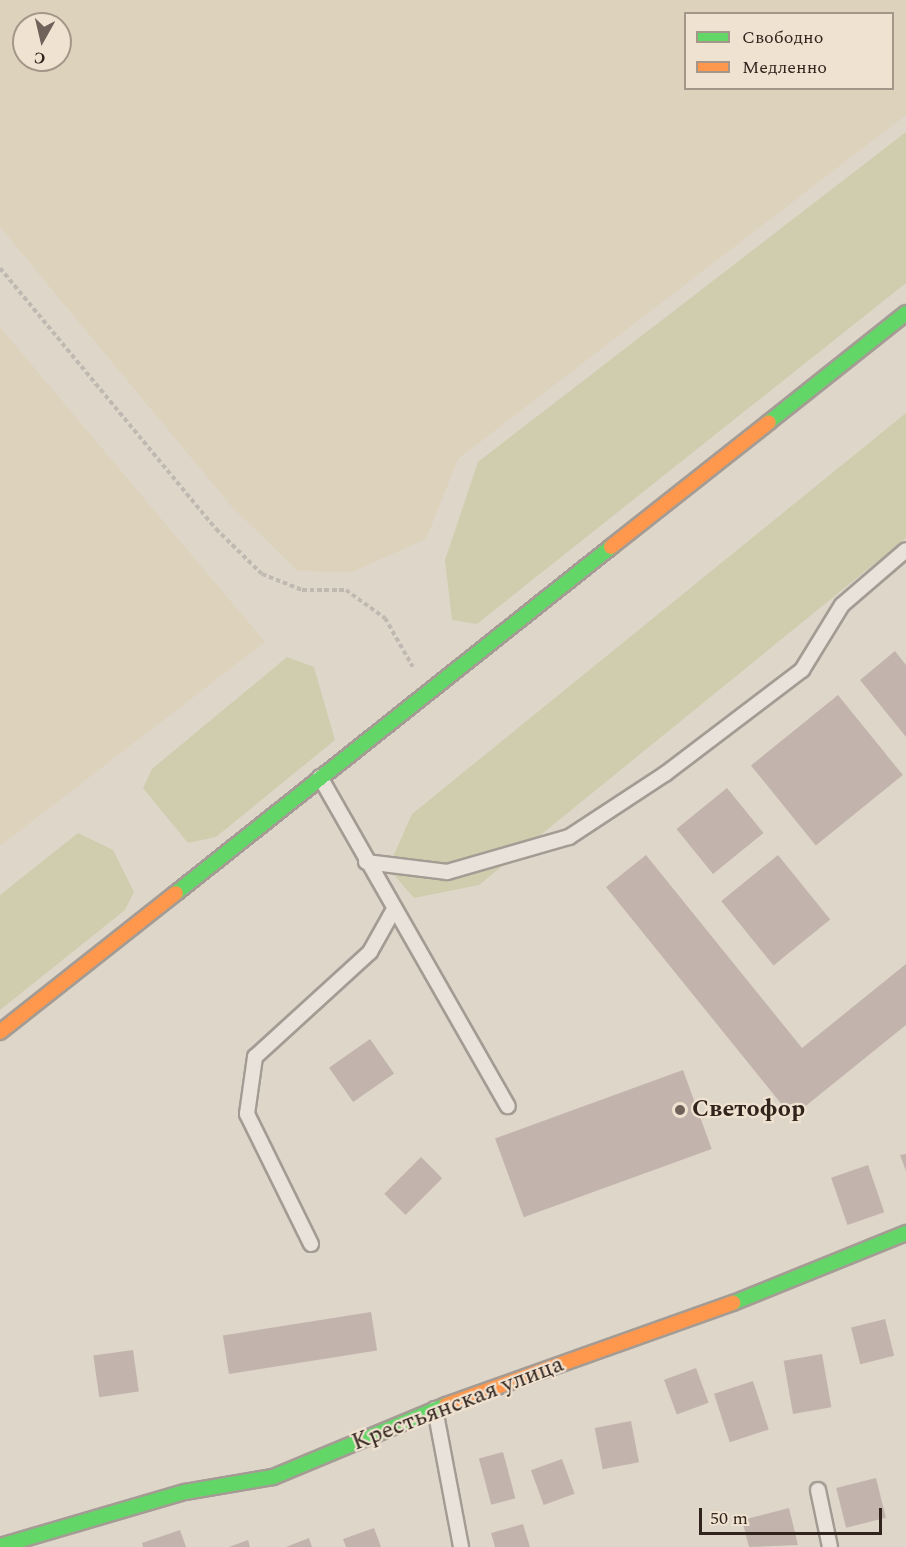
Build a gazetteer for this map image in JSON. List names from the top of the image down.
{
  "streets": {
    "street": ["Крестьянская улица"]
  },
  "places": ["Светофор"],
  "legend": ["Свободно", "Медленно"],
  "scale_bar": "50 m",
  "north": "bottom"
}
